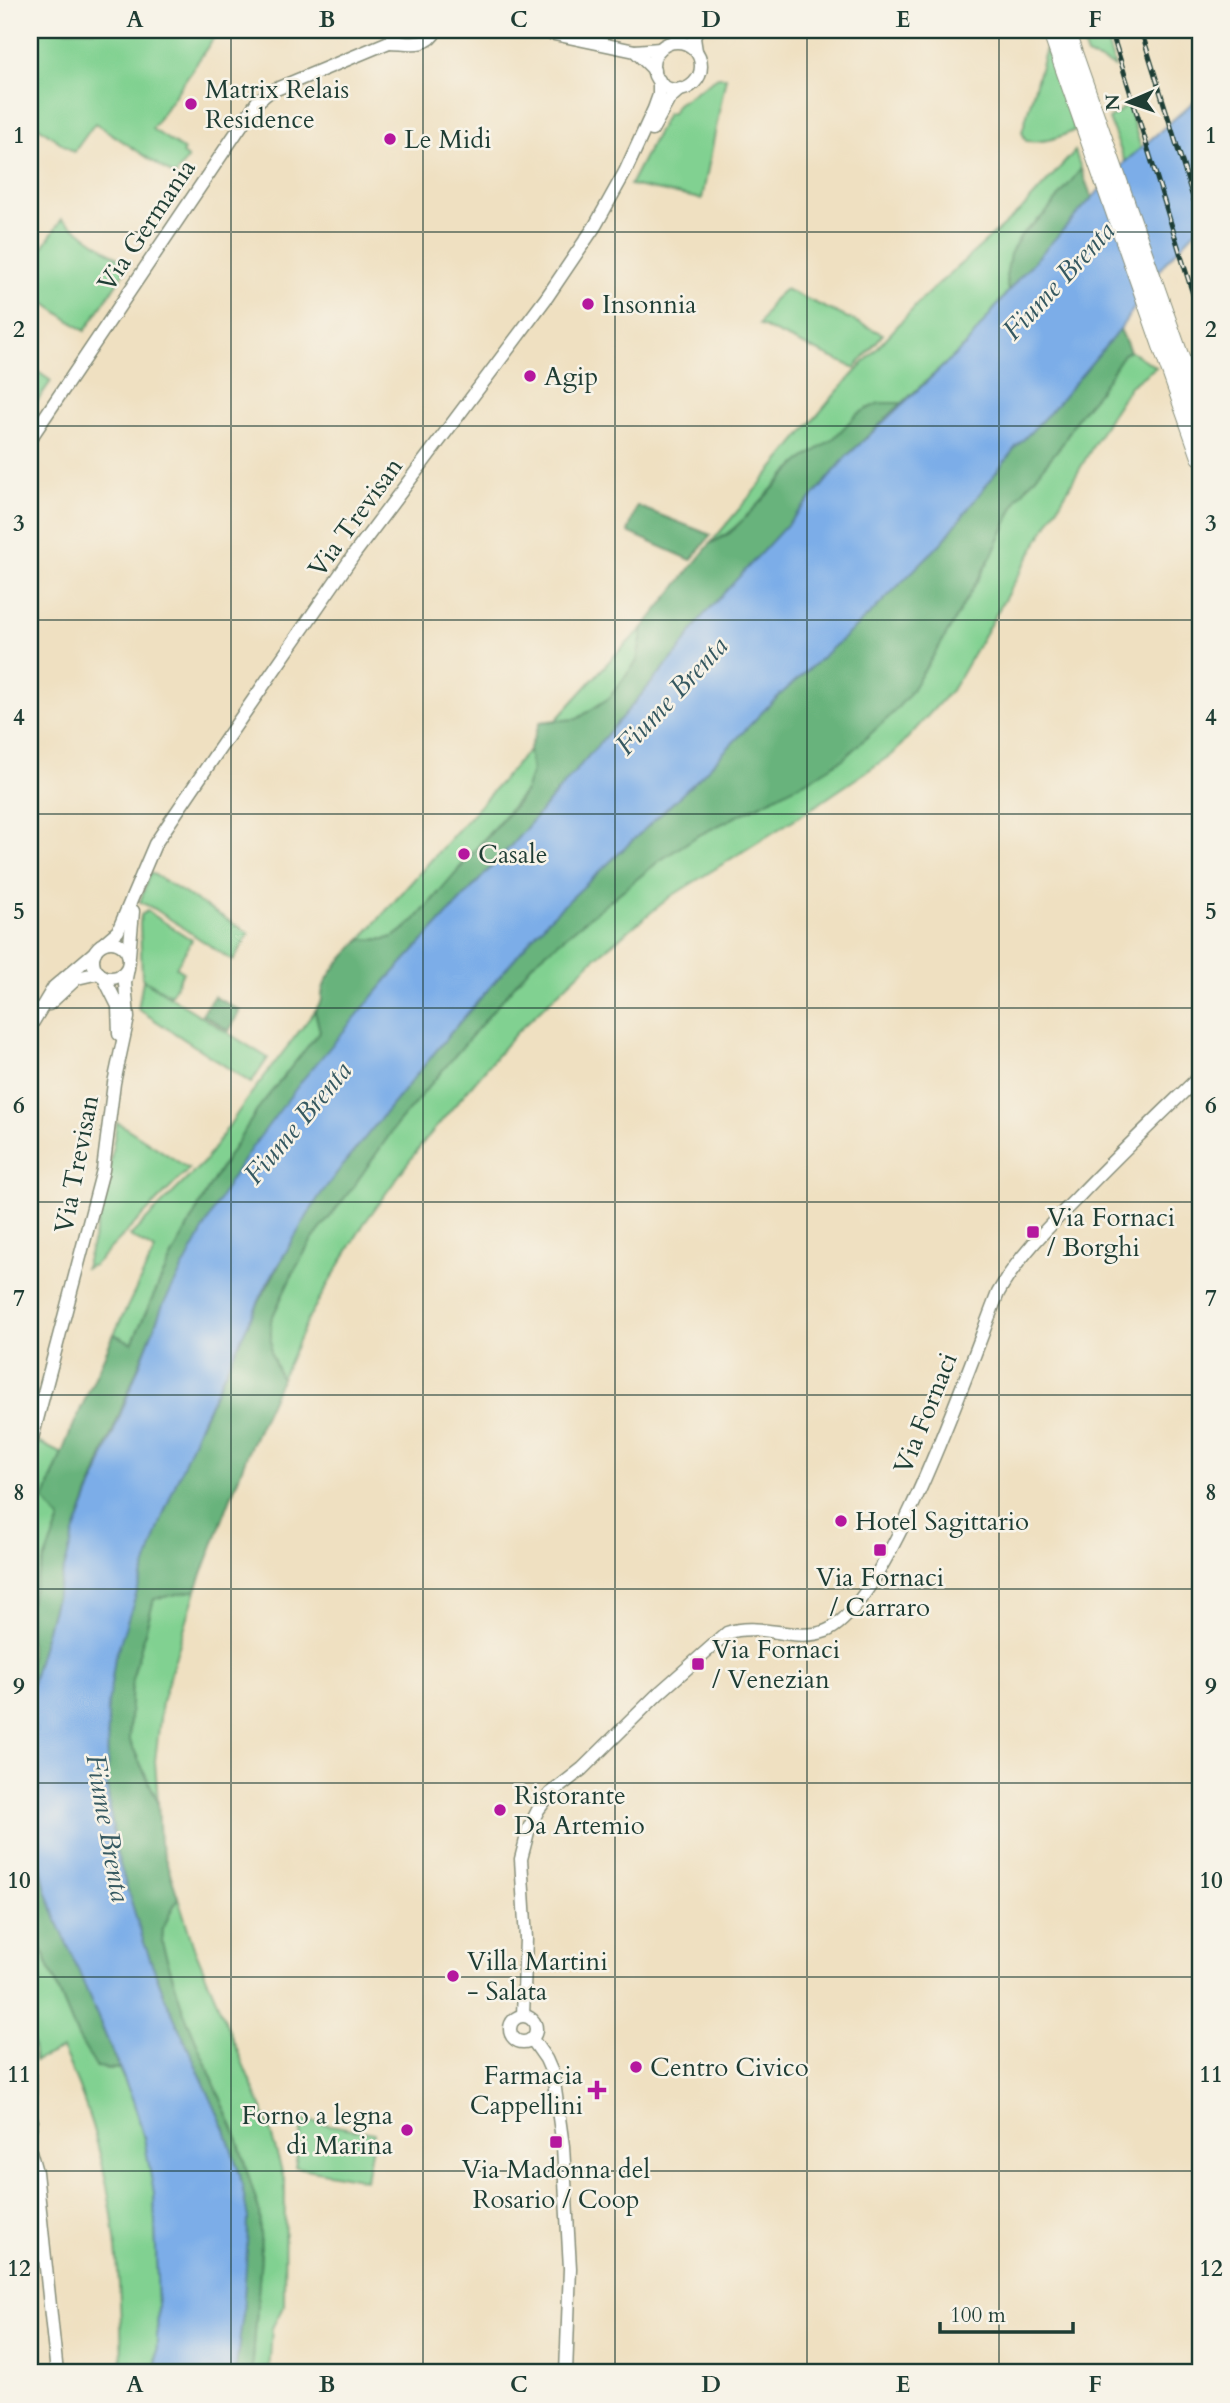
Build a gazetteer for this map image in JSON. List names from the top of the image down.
{
  "streets": {
    "main road": ["Via Germania", "Via Trevisan", "Via Fornaci"]
  },
  "water": ["Fiume Brenta"],
  "places": {
    "other": [
      "Matrix Relais Residence",
      "Le Midi",
      "Insonnia",
      "Agip",
      "Casale",
      "Hotel Sagittario",
      "Ristorante Da Artemio",
      "Villa Martini - Salata",
      "Centro Civico",
      "Forno a legna di Marina"
    ],
    "transit": [
      "Via Fornaci / Borghi",
      "Via Fornaci / Carraro",
      "Via Fornaci / Venezian",
      "Via Madonna del Rosario / Coop"
    ],
    "health": ["Farmacia Cappellini"]
  },
  "scale_bar": "100 m",
  "north": "left",
  "grid": {
    "columns": [
      "A",
      "B",
      "C",
      "D",
      "E",
      "F"
    ],
    "rows": [
      "1",
      "2",
      "3",
      "4",
      "5",
      "6",
      "7",
      "8",
      "9",
      "10",
      "11",
      "12"
    ]
  }
}
